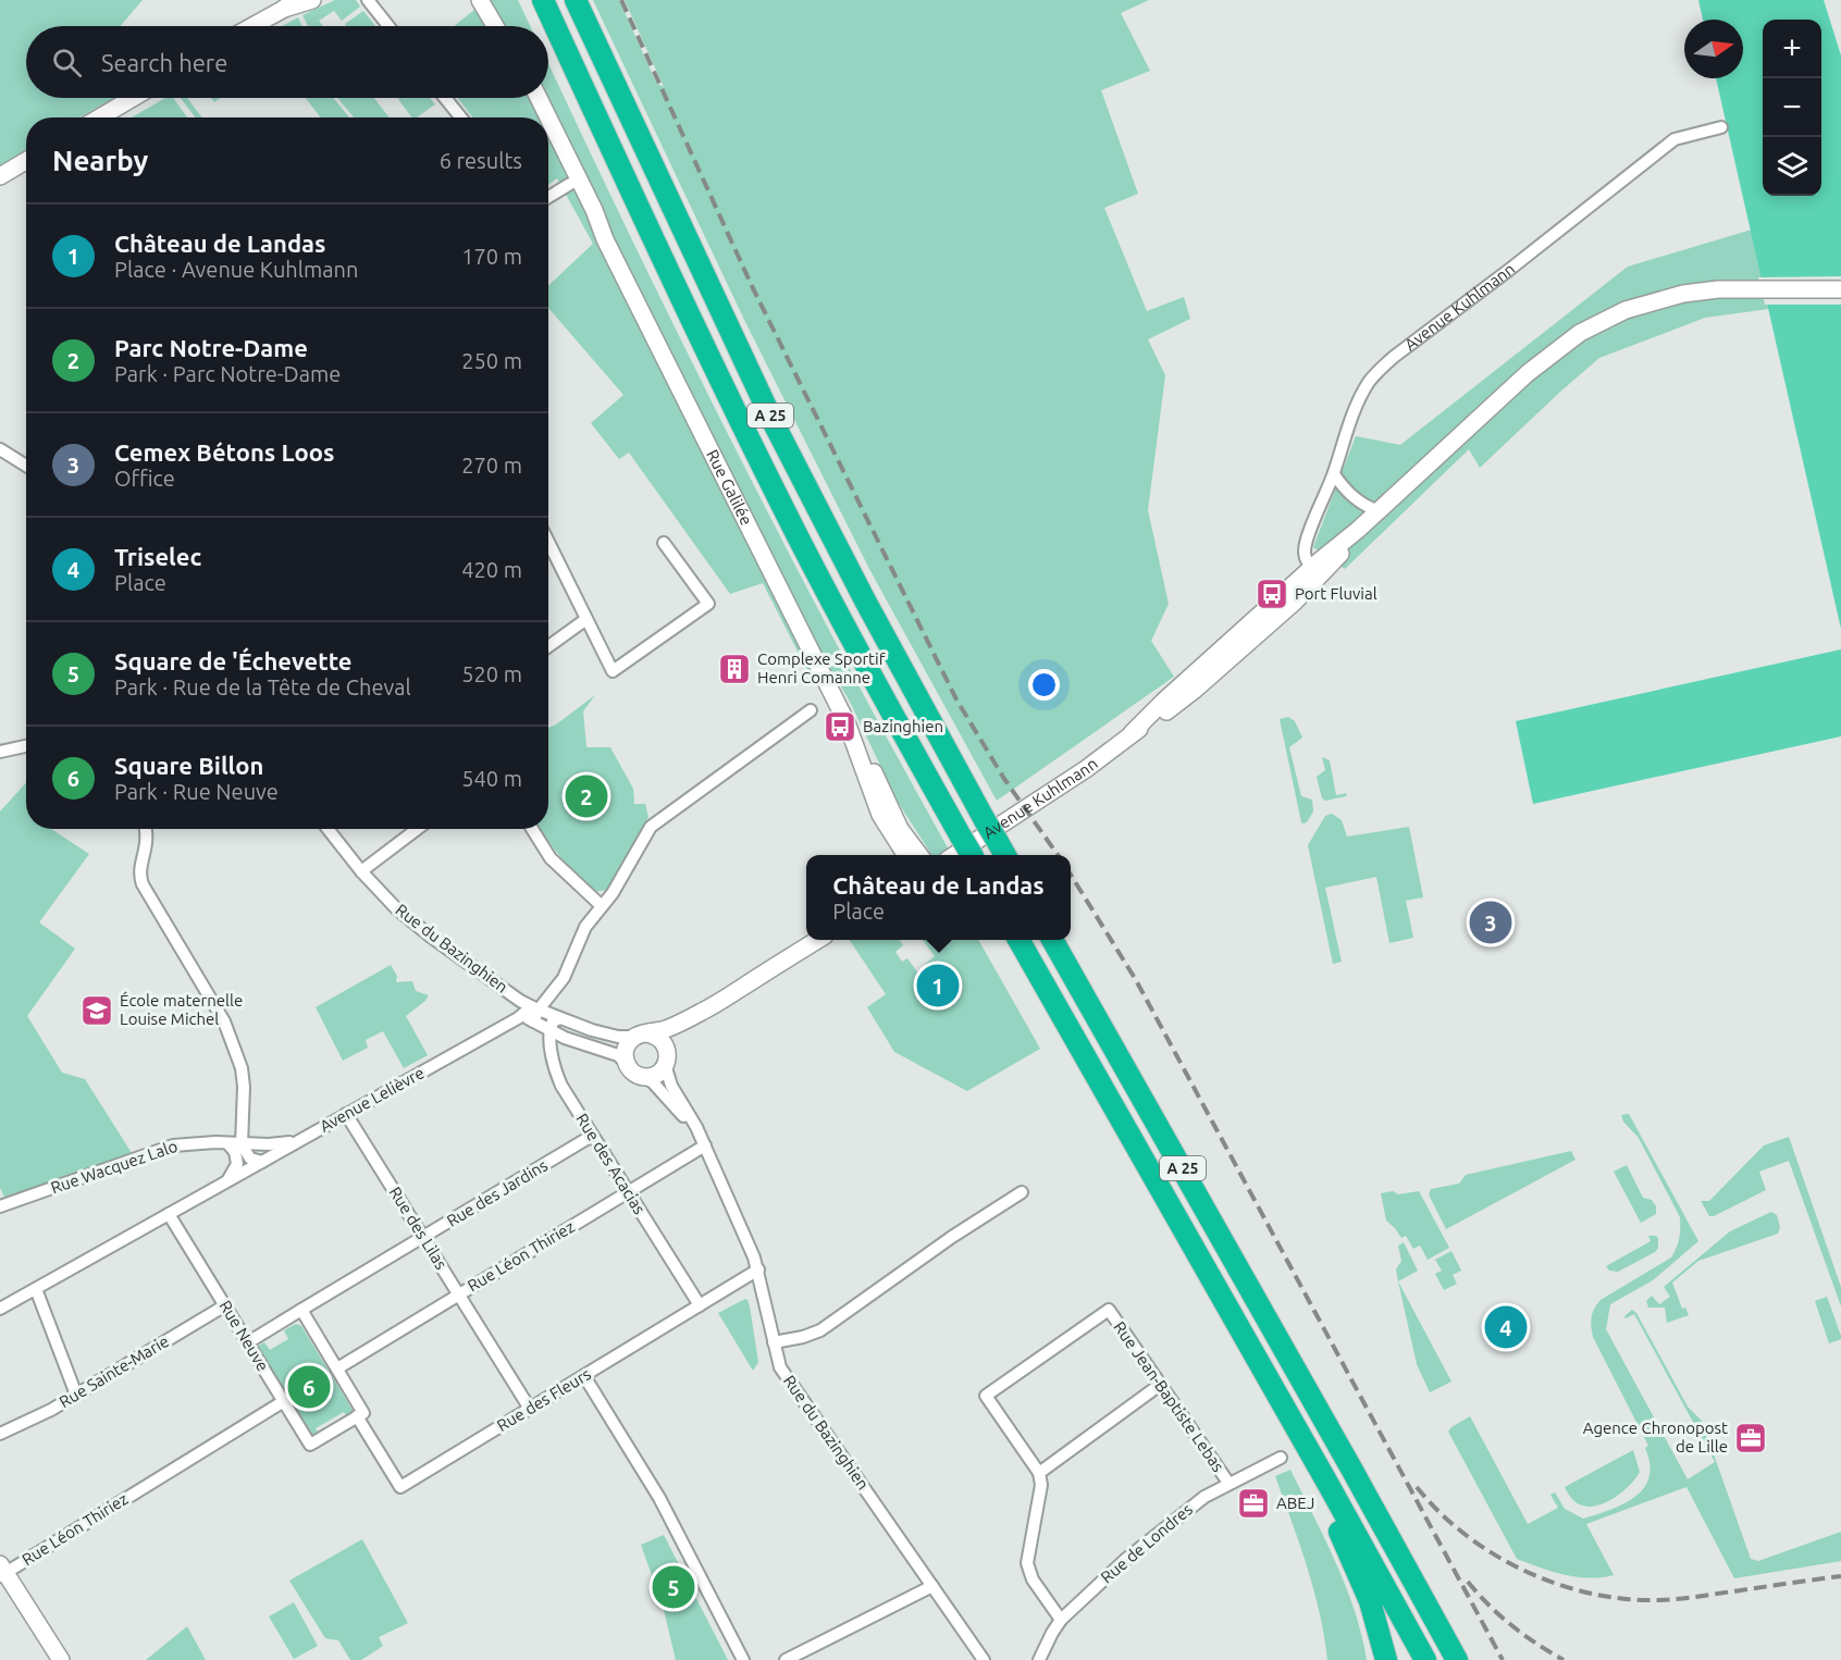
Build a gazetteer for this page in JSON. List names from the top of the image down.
{
  "streets": {
    "highway": ["A 25"],
    "street": [
      "Avenue Kuhlmann",
      "Rue Galilée",
      "Rue du Bazinghien",
      "Avenue Lelièvre",
      "Rue des Acacias",
      "Rue Wacquez Lalo",
      "Rue des Jardins",
      "Rue des Lilas",
      "Rue Léon Thiriez",
      "Rue Neuve",
      "Rue Sainte-Marie",
      "Rue Jean-Baptiste Lebas",
      "Rue des Fleurs",
      "Rue de Londres"
    ]
  },
  "crossings": [
    ["Rue du Bazinghien", "Rue Léon Thiriez"],
    ["Rue du Bazinghien", "Rue des Fleurs"],
    ["Avenue Lelièvre", "Rue Wacquez Lalo"],
    ["Avenue Lelièvre", "Rue des Lilas"],
    ["Avenue Lelièvre", "Rue Neuve"],
    ["Rue des Acacias", "Rue des Jardins"],
    ["Rue des Acacias", "Rue Léon Thiriez"],
    ["Rue des Acacias", "Rue des Fleurs"],
    ["Rue des Jardins", "Rue des Lilas"],
    ["Rue des Jardins", "Rue Neuve"],
    ["Rue des Lilas", "Rue Léon Thiriez"],
    ["Rue des Lilas", "Rue des Fleurs"],
    ["Rue Léon Thiriez", "Rue Neuve"],
    ["Rue Léon Thiriez", "Rue des Fleurs"],
    ["Rue Neuve", "Rue Sainte-Marie"],
    ["Rue Neuve", "Rue des Fleurs"],
    ["Rue Jean-Baptiste Lebas", "Rue de Londres"]
  ],
  "places": {
    "bus stop": ["Port Fluvial", "Bazinghien"],
    "building": ["Complexe Sportif Henri Comanne"],
    "school or university": ["École maternelle Louise Michel"],
    "office": ["Agence Chronopost de Lille", "ABEJ"]
  },
  "north": "right",
  "page": {
    "map_buttons": ["+", "−"],
    "search": "Search here",
    "heading": ["Nearby", "6 results"],
    "list": [
      {
        "mark": "1",
        "name": "Château de Landas",
        "note": "Place · Avenue Kuhlmann",
        "value": "170 m"
      },
      {
        "mark": "2",
        "name": "Parc Notre-Dame",
        "note": "Park · Parc Notre-Dame",
        "value": "250 m"
      },
      {
        "mark": "3",
        "name": "Cemex Bétons Loos",
        "note": "Office",
        "value": "270 m"
      },
      {
        "mark": "4",
        "name": "Triselec",
        "note": "Place",
        "value": "420 m"
      },
      {
        "mark": "5",
        "name": "Square de 'Échevette",
        "note": "Park · Rue de la Tête de Cheval",
        "value": "520 m"
      },
      {
        "mark": "6",
        "name": "Square Billon",
        "note": "Park · Rue Neuve",
        "value": "540 m"
      }
    ],
    "pins": [
      "2",
      "3",
      "1",
      "4",
      "6",
      "5"
    ],
    "popup": ["Château de Landas", "Place"]
  }
}
